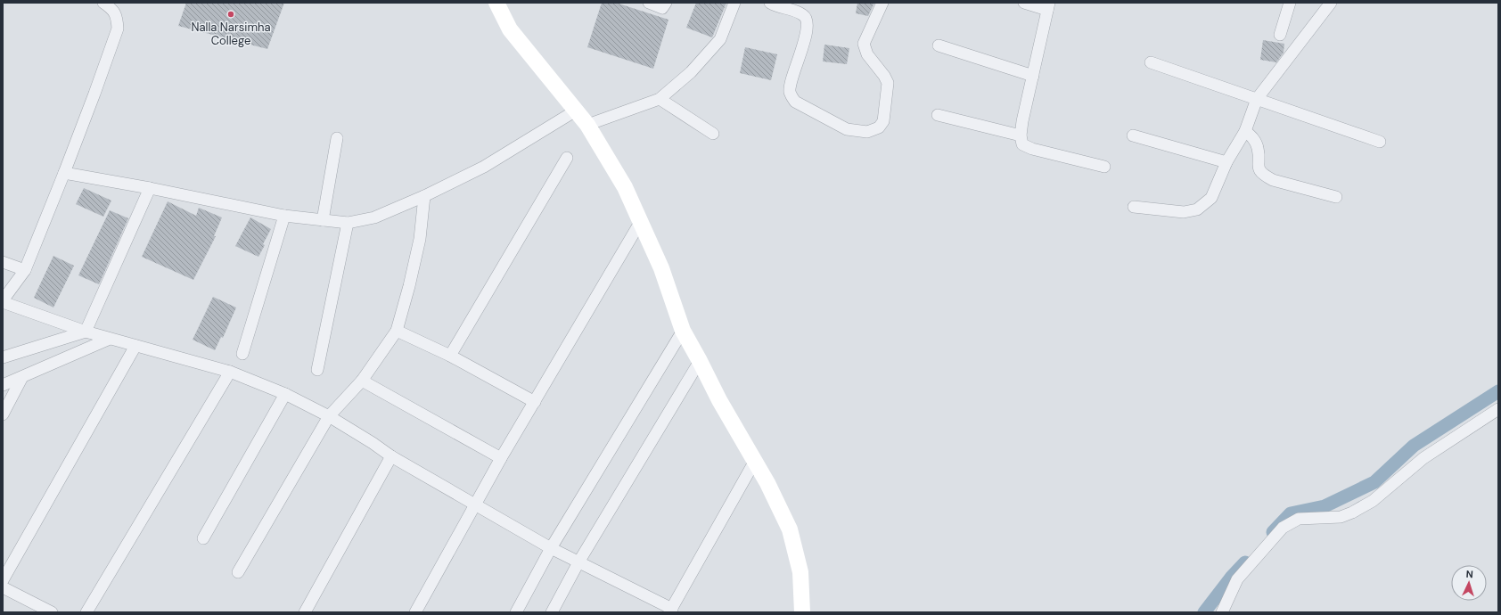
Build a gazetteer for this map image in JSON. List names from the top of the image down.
{
  "places": ["Nalla Narsimha College"],
  "north": "top"
}
